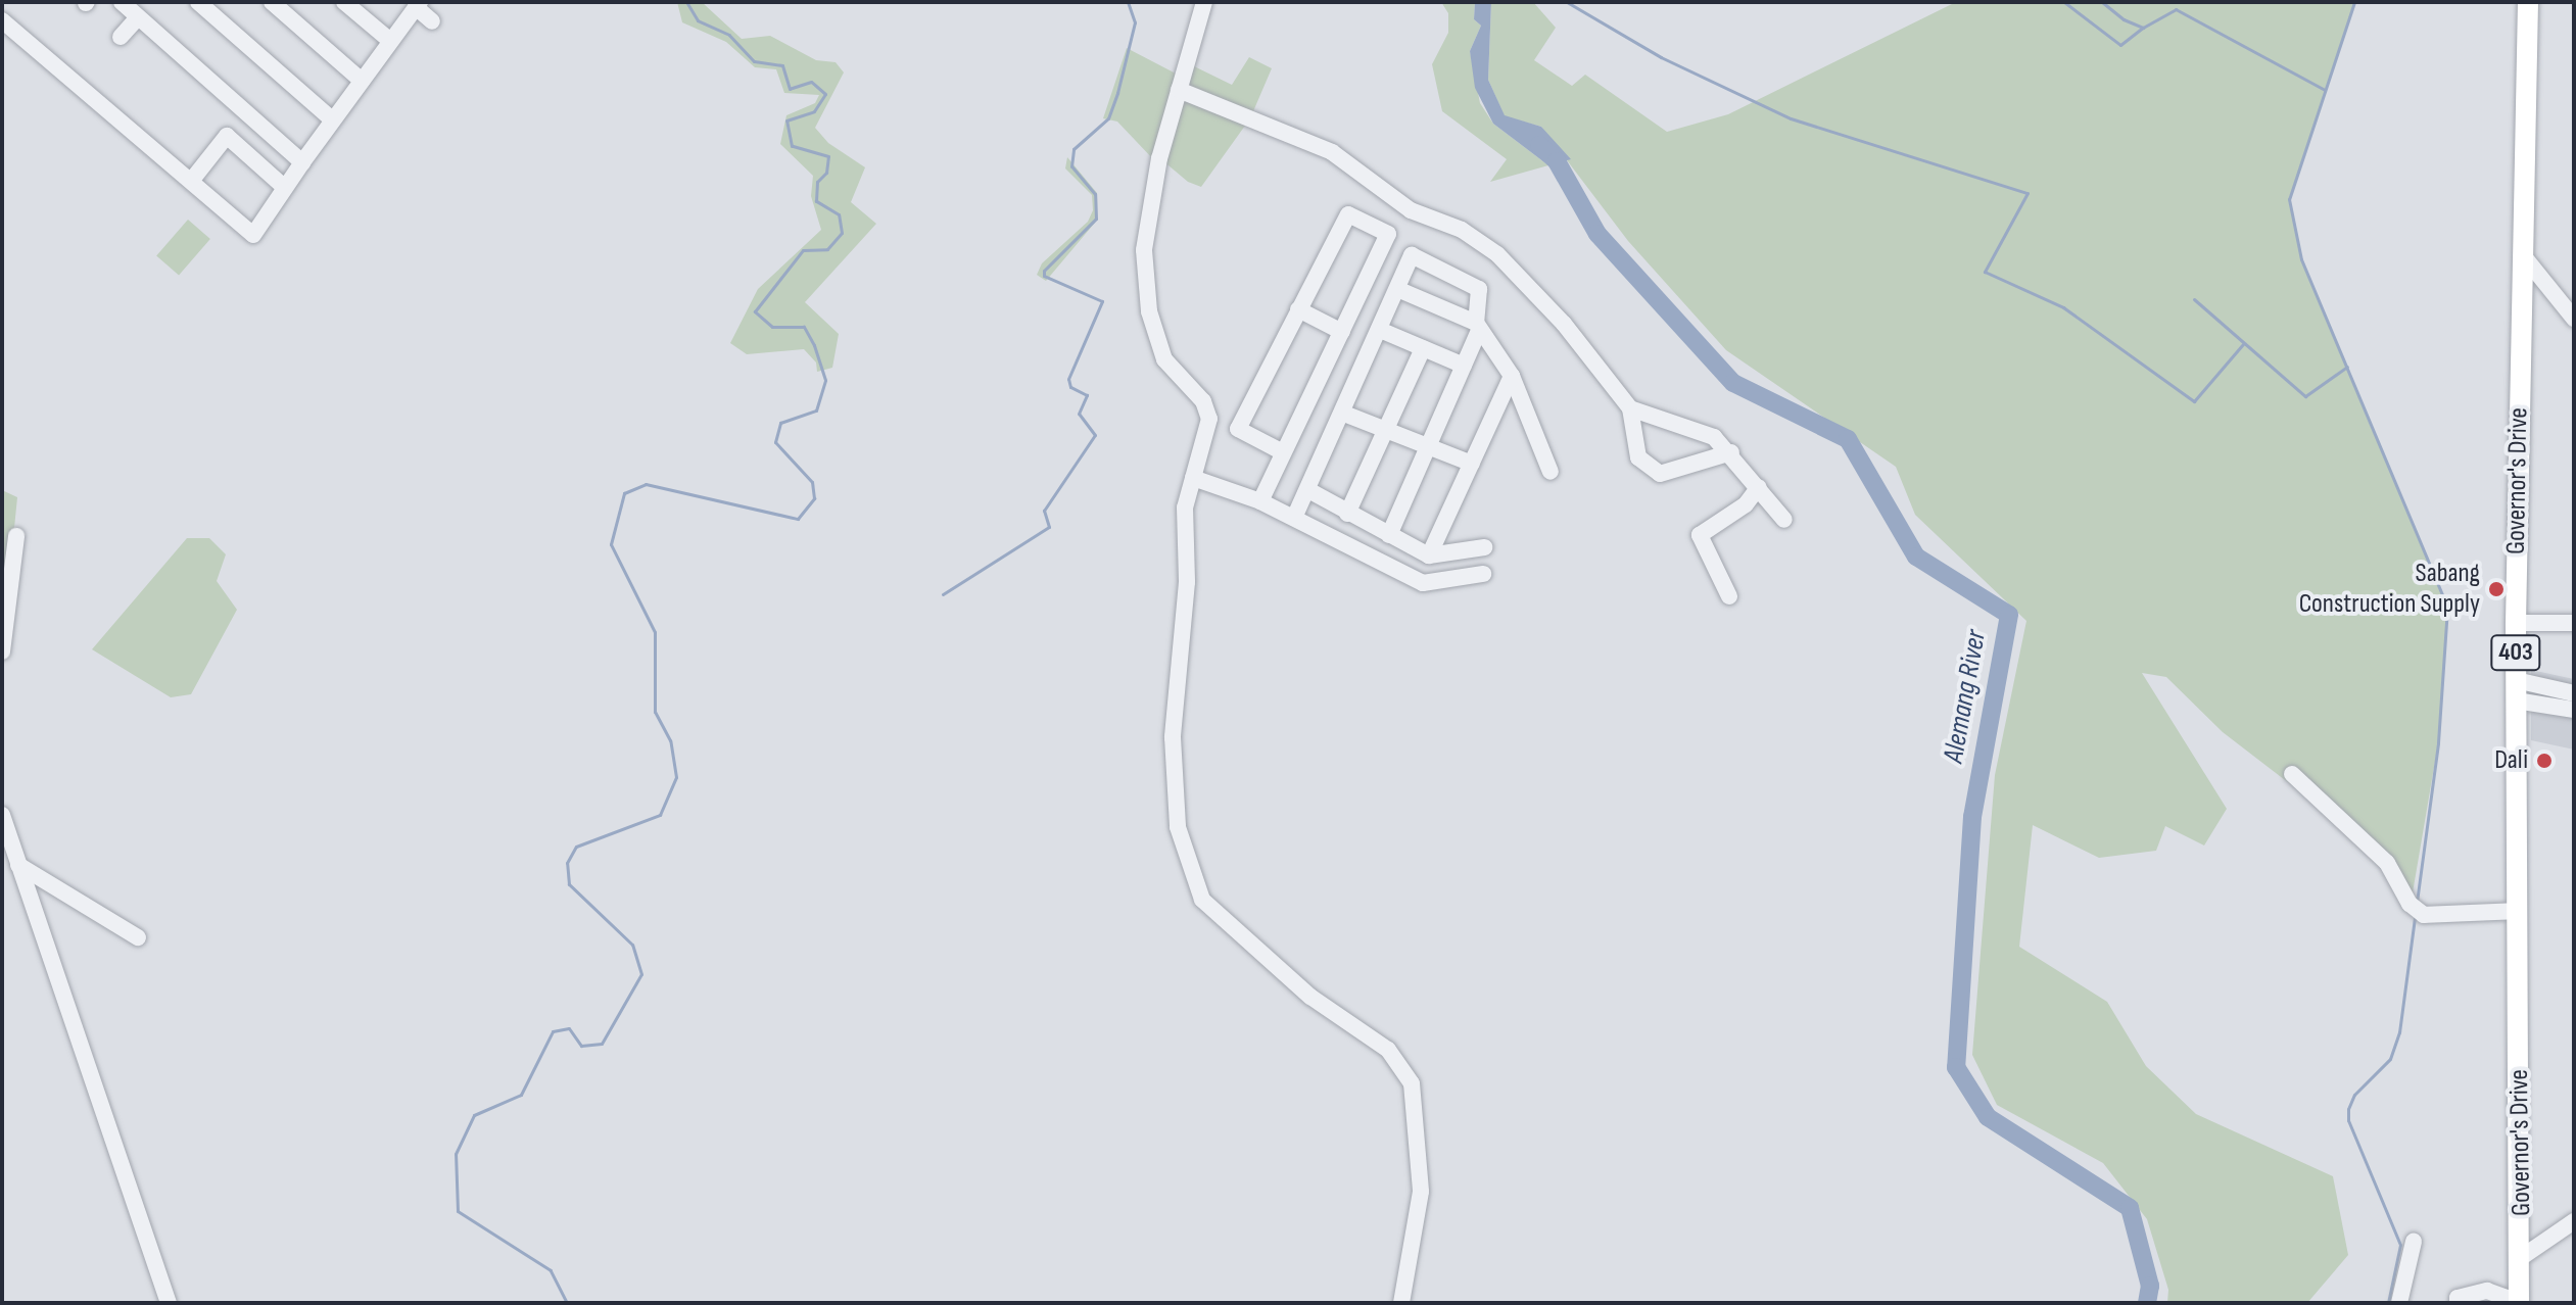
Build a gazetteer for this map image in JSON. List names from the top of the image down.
{
  "streets": {
    "main road": ["Governor's Drive", "403"]
  },
  "water": ["Alemang River"],
  "places": ["Sabang Construction Supply", "Dali"]
}
